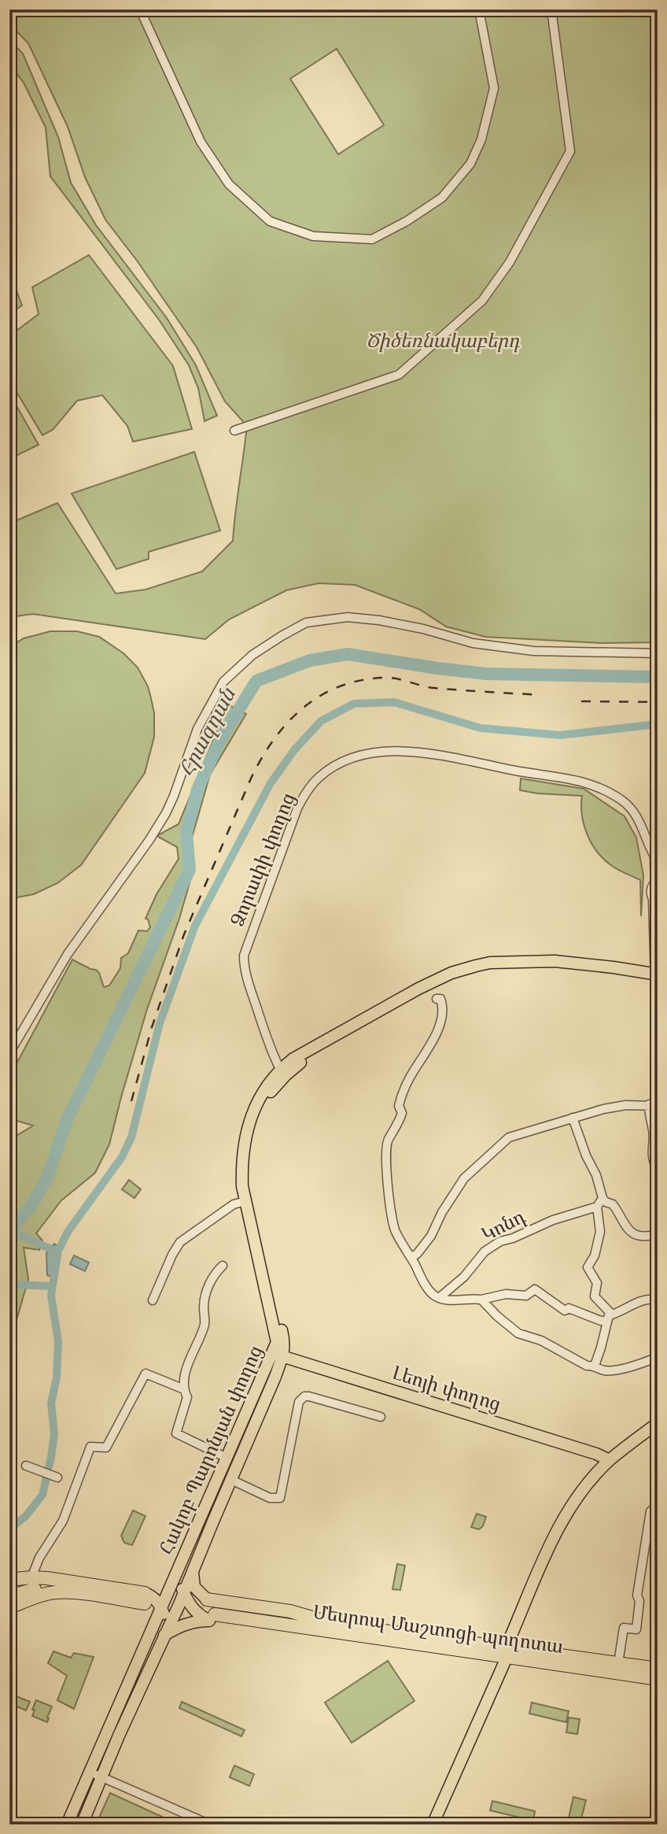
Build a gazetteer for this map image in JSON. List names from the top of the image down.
{
  "streets": {
    "highway": ["Մեսրոպ Մաշտոցի պողոտա"],
    "main road": ["Լեոյի փողոց", "Հակոբ Պարոնյան փողոց"],
    "street": ["Ձորափի փողոց", "Կոնդ"]
  },
  "crossings": [
    ["Ձորափի փողոց", "Հակոբ Պարոնյան փողոց"],
    ["Լեոյի փողոց", "Հակոբ Պարոնյան փողոց"]
  ],
  "water": ["Հրազդան"],
  "parks": ["Ծիծեռնակաբերդ"]
}
